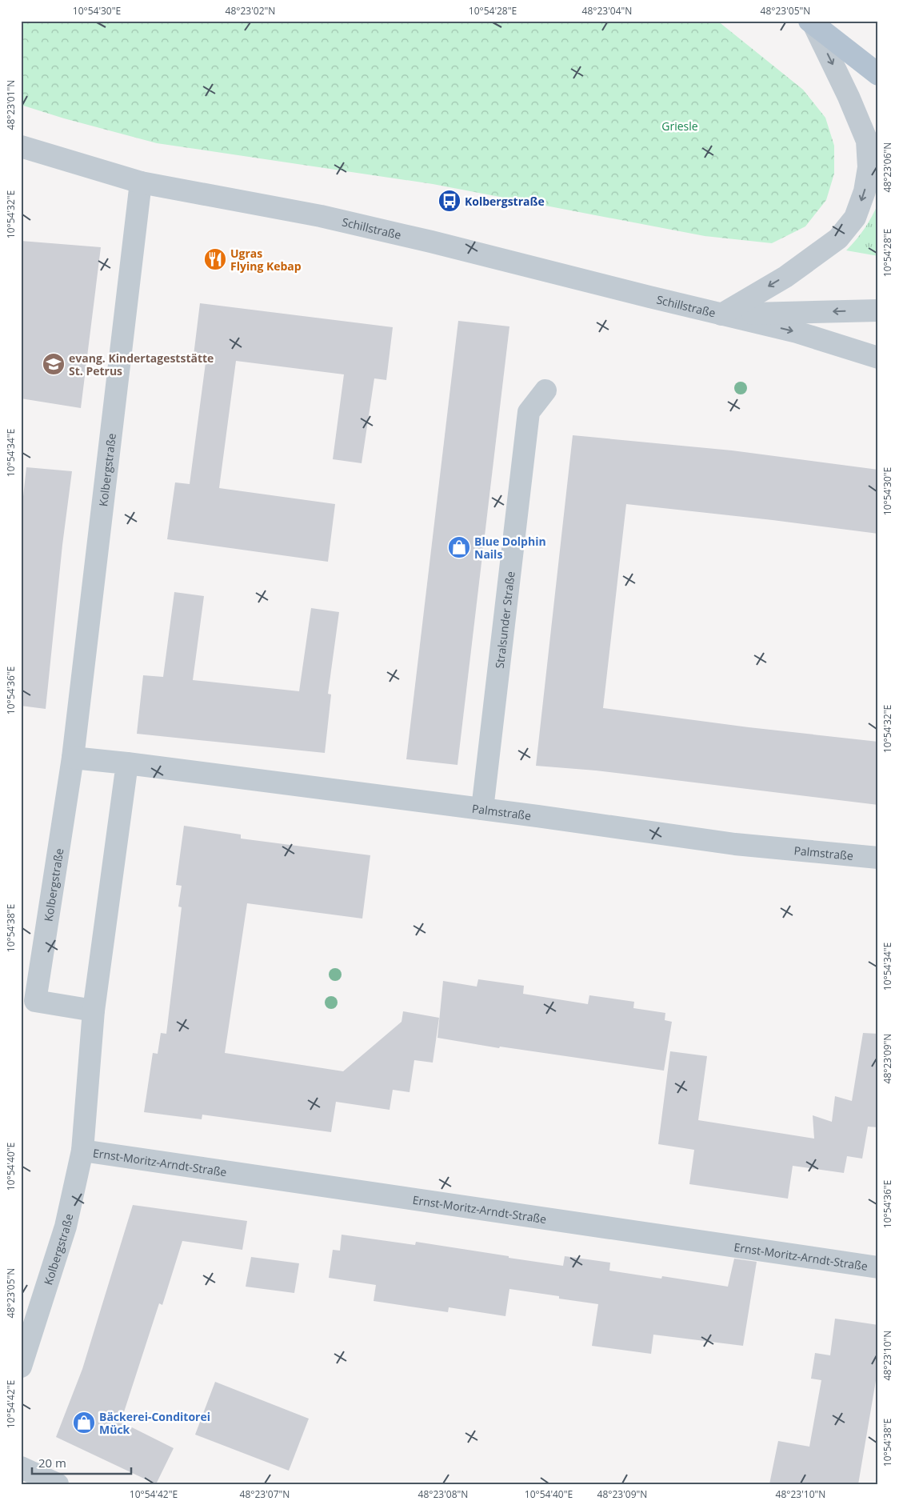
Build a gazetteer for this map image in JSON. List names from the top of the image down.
{
  "streets": {
    "street": [
      "Schillstraße",
      "Kolbergstraße",
      "Stralsunder Straße",
      "Palmstraße",
      "Ernst-Moritz-Arndt-Straße"
    ]
  },
  "crossings": [
    ["Schillstraße", "Kolbergstraße"],
    ["Kolbergstraße", "Palmstraße"],
    ["Kolbergstraße", "Ernst-Moritz-Arndt-Straße"],
    ["Stralsunder Straße", "Palmstraße"]
  ],
  "parks": ["Griesle"],
  "places": {
    "bus stop": ["Kolbergstraße"],
    "restaurant": ["Ugras Flying Kebap"],
    "school or university": ["evang. Kindertageststätte St. Petrus"],
    "shop": ["Blue Dolphin Nails", "Bäckerei-Conditorei Mück"]
  },
  "scale_bar": "20 m",
  "coordinates": [
    "10°54'30\"E",
    "48°23'02\"N",
    "10°54'28\"E",
    "48°23'04\"N",
    "48°23'05\"N",
    "48°23'01\"N",
    "48°23'06\"N",
    "10°54'32\"E",
    "10°54'34\"E",
    "10°54'36\"E",
    "10°54'38\"E",
    "48°23'09\"N",
    "10°54'40\"E",
    "48°23'10\"N",
    "10°54'42\"E",
    "48°23'07\"N",
    "48°23'08\"N"
  ]
}
